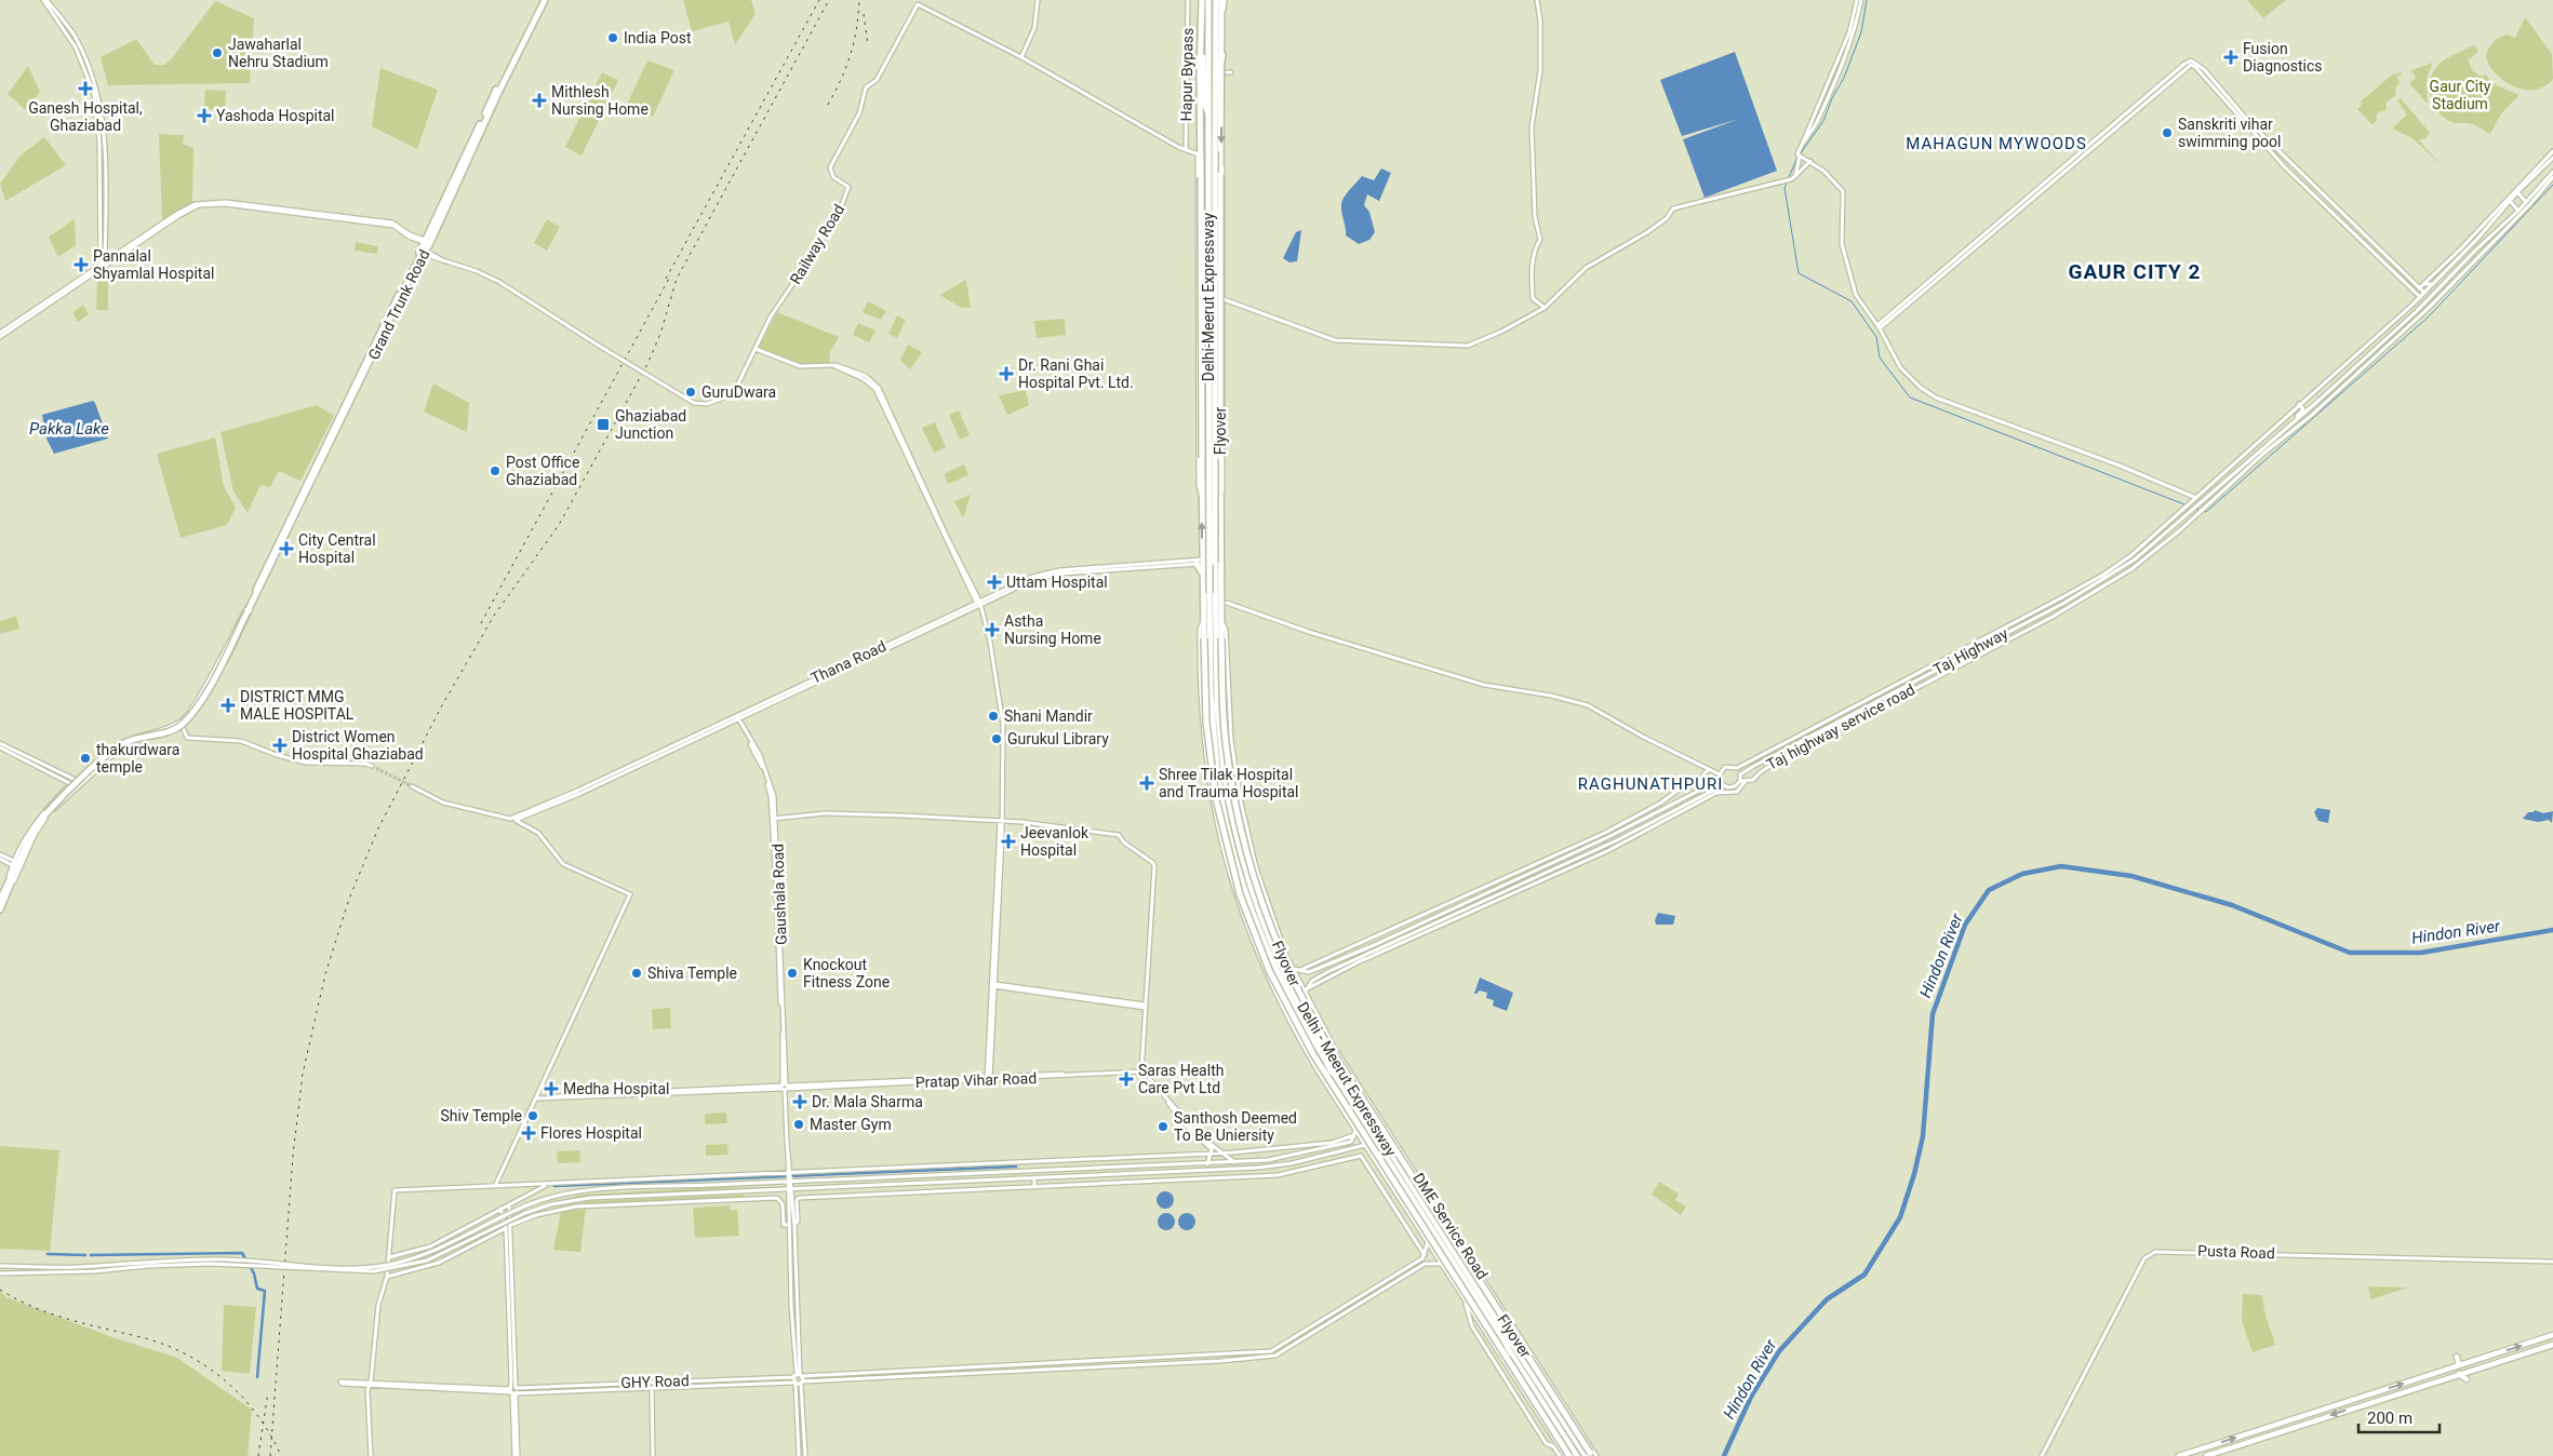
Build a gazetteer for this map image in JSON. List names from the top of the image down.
{
  "streets": {
    "highway": [
      "Delhi-Meerut Expressway",
      "Grand Trunk Road",
      "Flyover",
      "Delhi - Meerut Expressway"
    ],
    "street": [
      "Hapur Bypass",
      "Railway Road",
      "Taj Highway",
      "Thana Road",
      "Taj highway service road",
      "Gaushala Road",
      "Pratap Vihar Road",
      "DME Service Road",
      "Pusta Road",
      "GHY Road"
    ]
  },
  "crossings": [
    ["Delhi-Meerut Expressway", "Delhi - Meerut Expressway"],
    ["Flyover", "Thana Road"],
    ["Flyover", "Delhi - Meerut Expressway"],
    ["Flyover", "DME Service Road"],
    ["Thana Road", "Gaushala Road"],
    ["Gaushala Road", "Pratap Vihar Road"]
  ],
  "districts": ["MAHAGUN MYWOODS", "GAUR CITY 2", "RAGHUNATHPURI"],
  "water": ["Pakka Lake", "Hindon River"],
  "parks": ["Gaur City Stadium"],
  "places": {
    "other": [
      "India Post",
      "Jawaharlal Nehru Stadium",
      "Sanskriti vihar swimming pool",
      "GuruDwara",
      "Post Office Ghaziabad",
      "Shani Mandir",
      "Gurukul Library",
      "thakurdwara temple",
      "Shiva Temple",
      "Knockout Fitness Zone",
      "Shiv Temple",
      "Master Gym",
      "Santhosh Deemed To Be Uniersity"
    ],
    "health": [
      "Fusion Diagnostics",
      "Ganesh Hospital, Ghaziabad",
      "Mithlesh Nursing Home",
      "Yashoda Hospital",
      "Pannalal Shyamlal Hospital",
      "Dr. Rani Ghai Hospital Pvt. Ltd.",
      "City Central Hospital",
      "Uttam Hospital",
      "Astha Nursing Home",
      "DISTRICT MMG MALE HOSPITAL",
      "District Women Hospital Ghaziabad",
      "Shree Tilak Hospital and Trauma Hospital",
      "Jeevanlok Hospital",
      "Saras Health Care Pvt Ltd",
      "Medha Hospital",
      "Dr. Mala Sharma",
      "Flores Hospital"
    ],
    "transit": ["Ghaziabad Junction"]
  },
  "scale_bar": "200 m"
}
